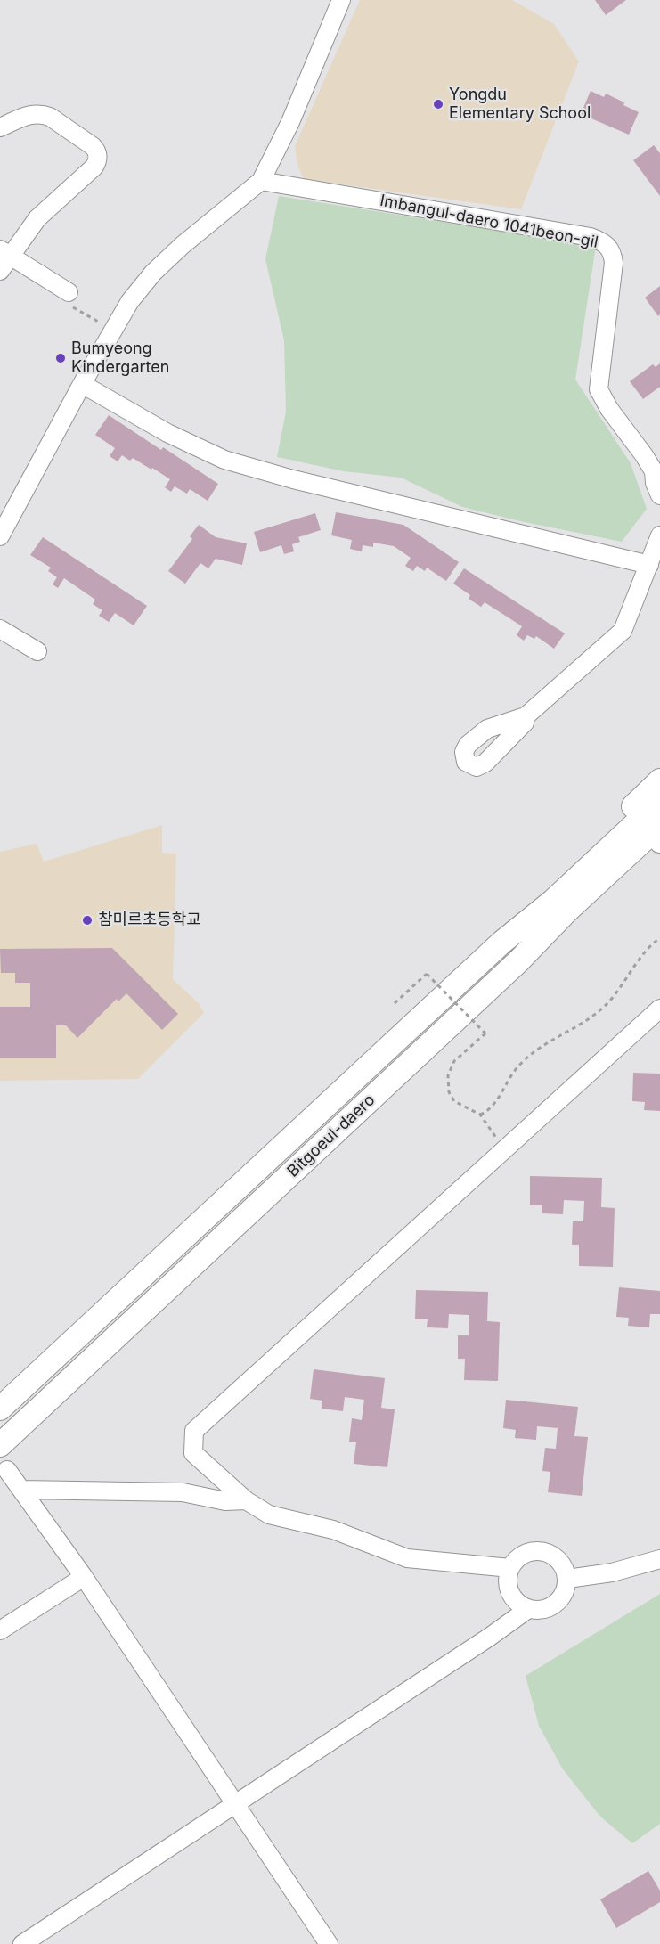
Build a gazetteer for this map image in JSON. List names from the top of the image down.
{
  "streets": {
    "main road": ["Bitgoeul-daero"],
    "street": ["Imbangul-daero 1041beon-gil"]
  },
  "places": ["Yongdu Elementary School", "Bumyeong Kindergarten", "참미르초등학교"]
}
